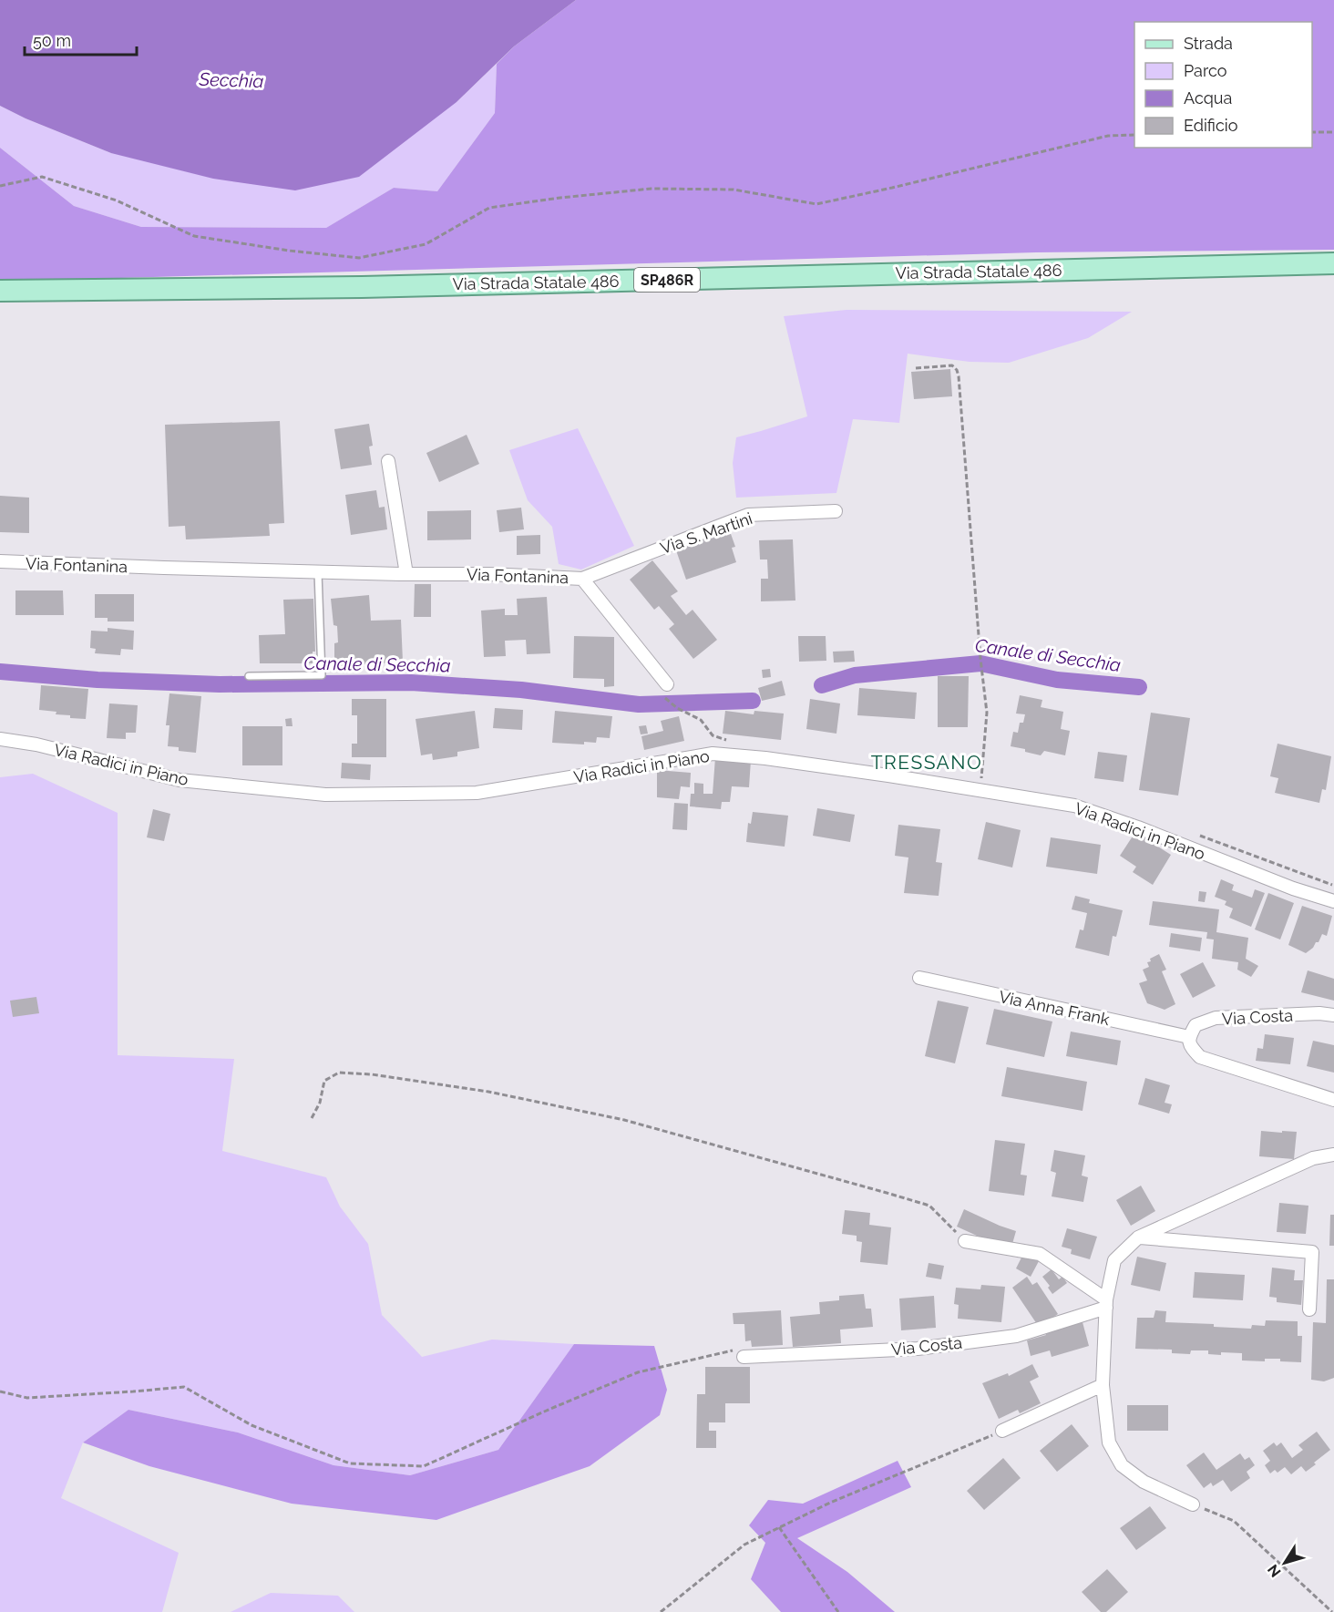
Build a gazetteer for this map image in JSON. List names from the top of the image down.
{
  "streets": {
    "main road": ["Via Strada Statale 486", "SP486R"],
    "street": [
      "Via S. Martini",
      "Via Fontanina",
      "Via Radici in Piano",
      "Via Anna Frank",
      "Via Costa"
    ]
  },
  "crossings": [
    ["Via S. Martini", "Via Fontanina"],
    ["Via Anna Frank", "Via Costa"]
  ],
  "districts": ["TRESSANO"],
  "water": ["Secchia", "Canale di Secchia"],
  "legend": [
    "Strada",
    "Parco",
    "Acqua",
    "Edificio"
  ],
  "scale_bar": "50 m",
  "north": "bottom left"
}
